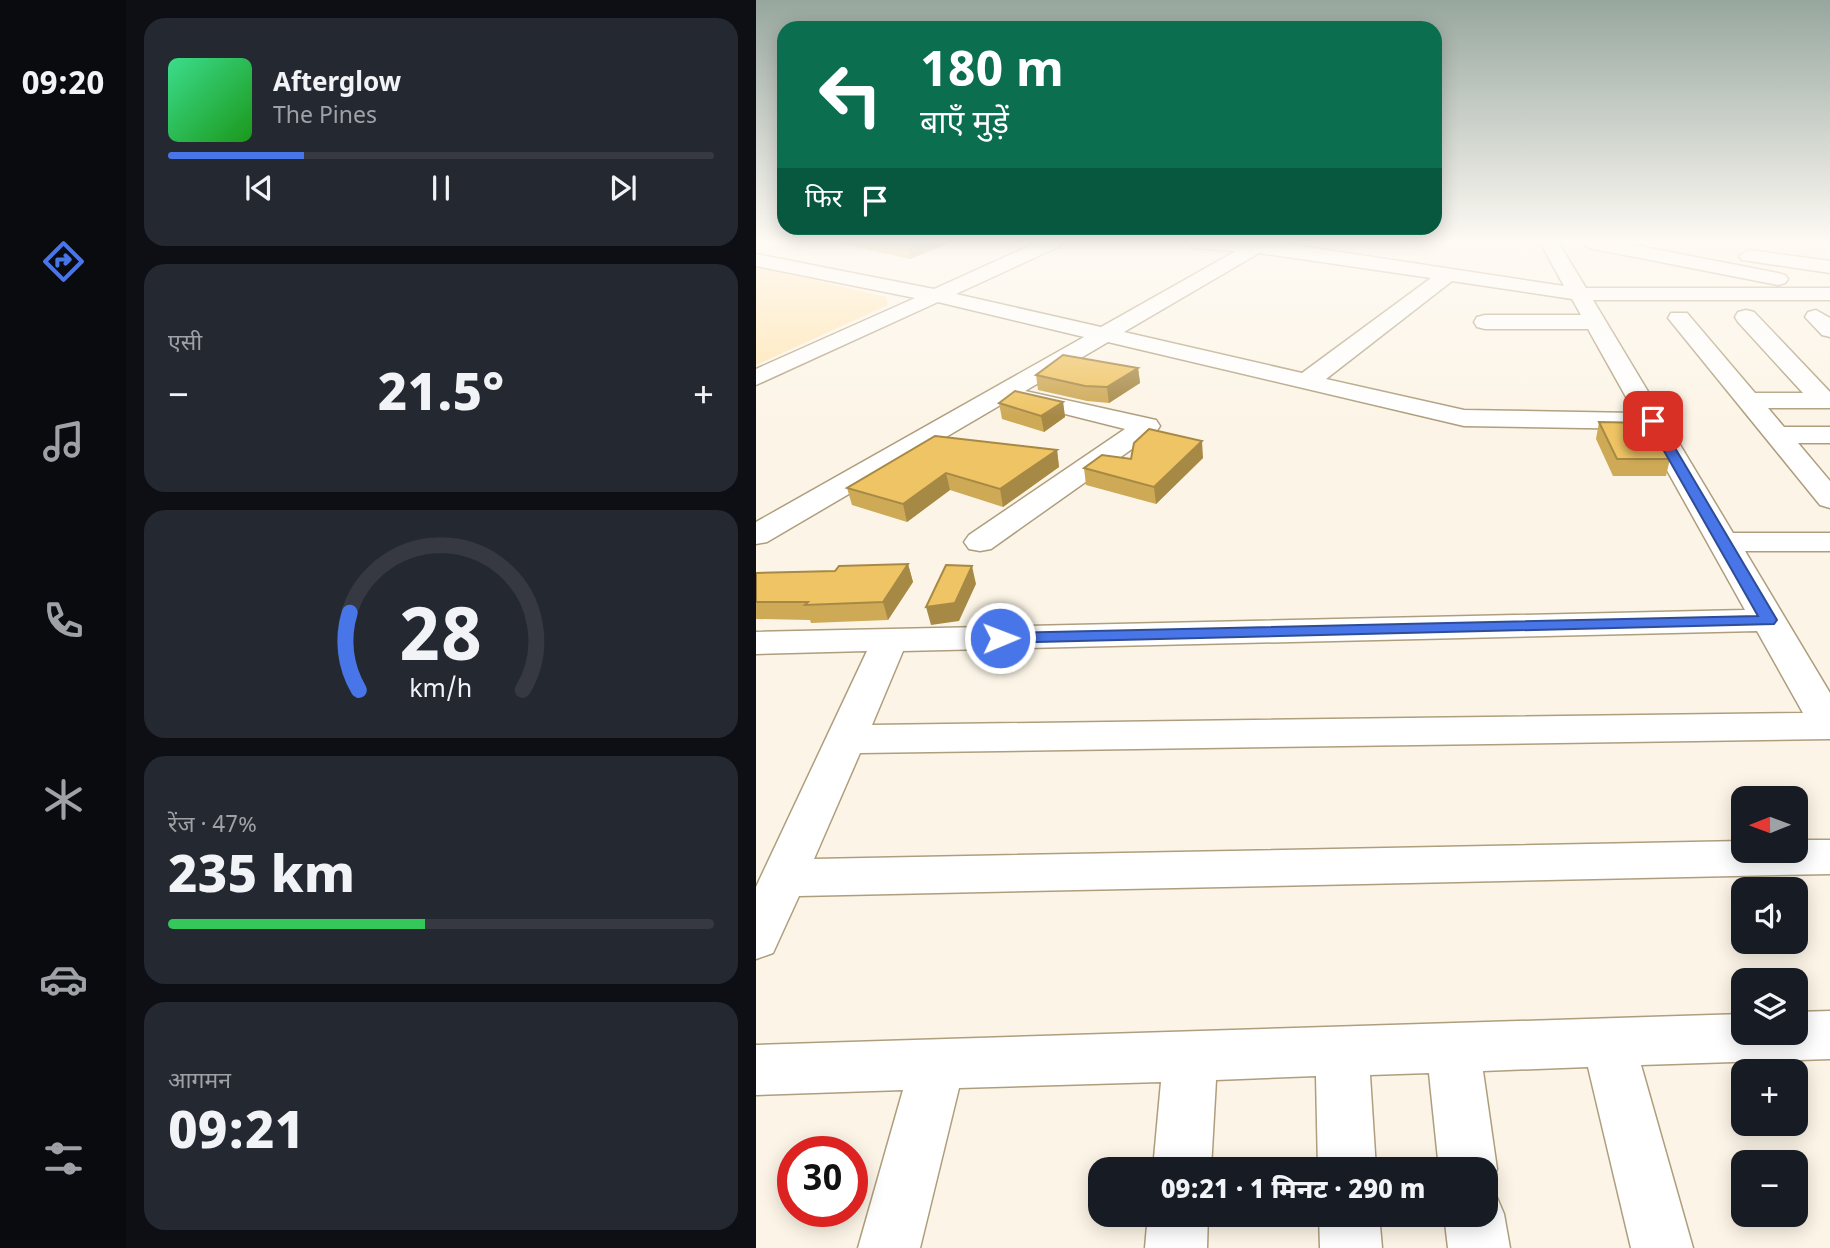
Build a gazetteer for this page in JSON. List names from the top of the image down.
{
  "north": "left",
  "page": {
    "tabs": "09:20",
    "turn": ["180 m", "बाएँ मुड़ें"],
    "song": ["Afterglow", "The Pines"],
    "then": "फिर",
    "tile": [
      "एसी",
      ["रेंज · 47%", "235 km"],
      ["आगमन", "09:21"]
    ],
    "heat": ["−", "21.5°", "+"],
    "map_buttons": ["+", "−"],
    "limit": "30",
    "trip": "09:21 · 1 मिनट · 290 m",
    "gauge": ["28", "km/h"]
  }
}
